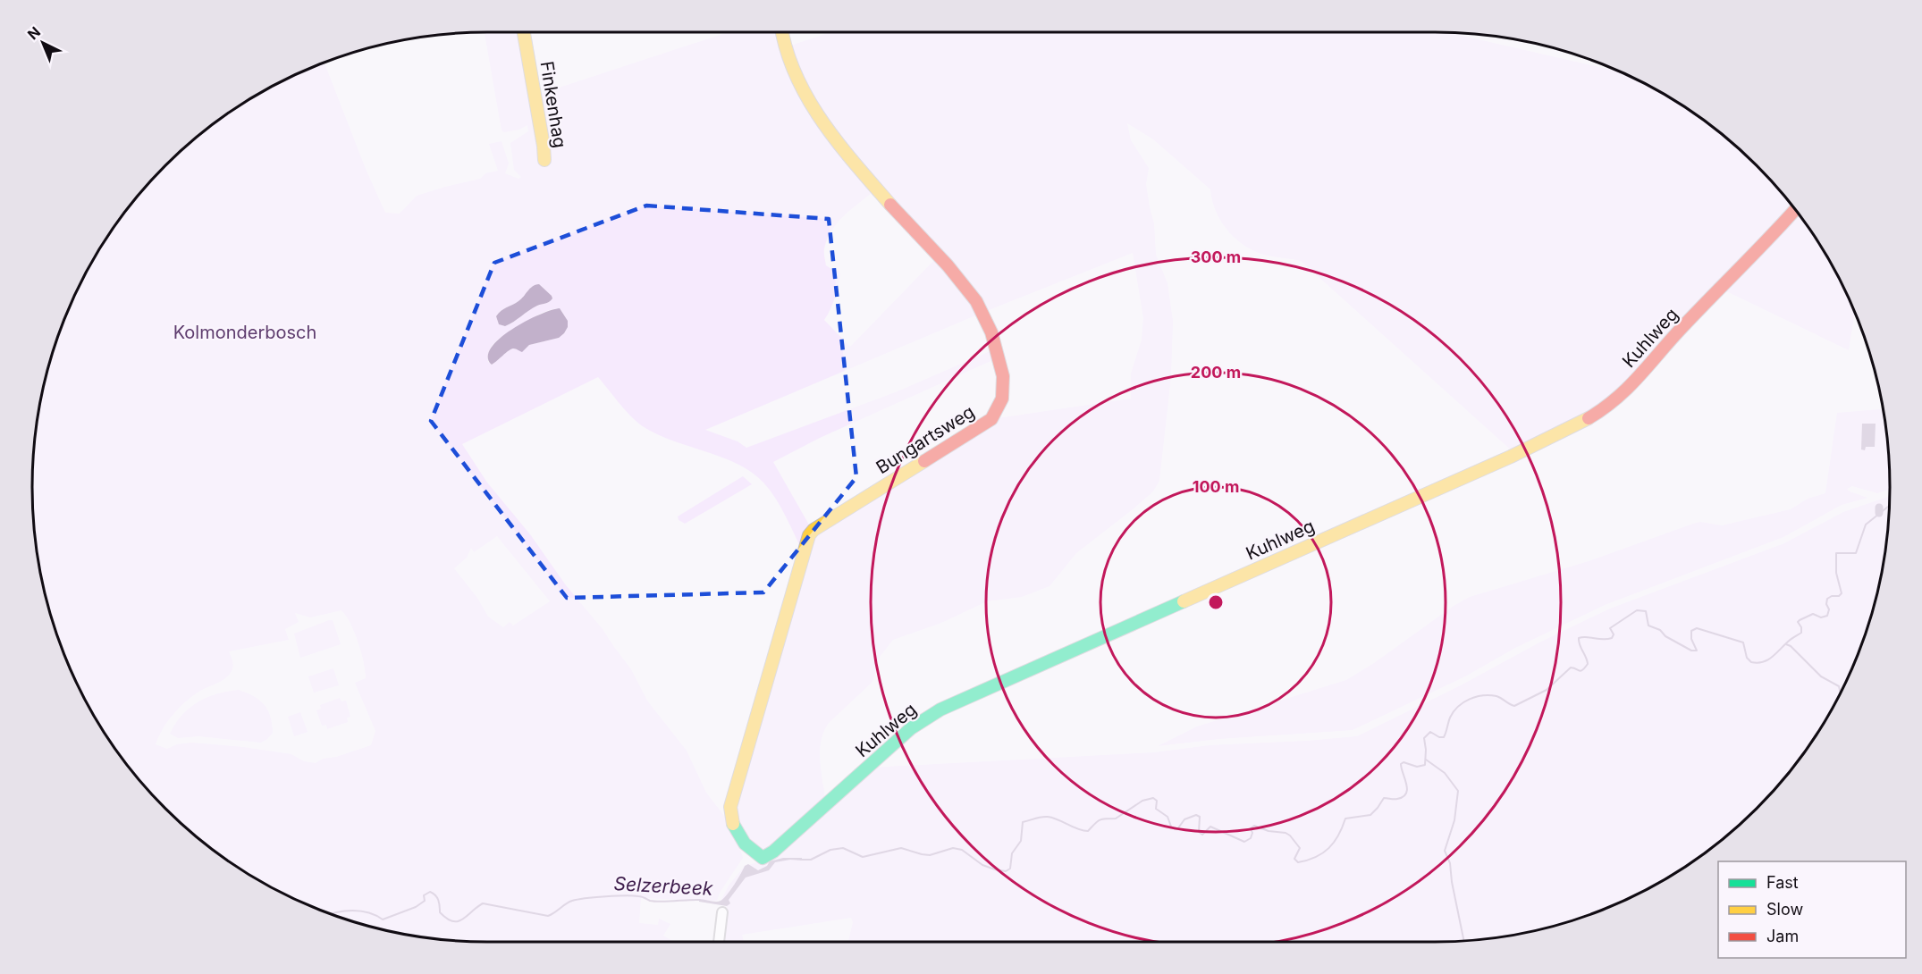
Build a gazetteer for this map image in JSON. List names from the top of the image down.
{
  "streets": {
    "street": ["Finkenhag", "Kuhlweg", "Bungartsweg"]
  },
  "crossings": [
    ["Kuhlweg", "Bungartsweg"]
  ],
  "water": ["Selzerbeek"],
  "parks": ["Kolmonderbosch"],
  "legend": ["Fast", "Slow", "Jam"],
  "north": "top left",
  "rings": ["300 m", "200 m", "100 m"]
}
